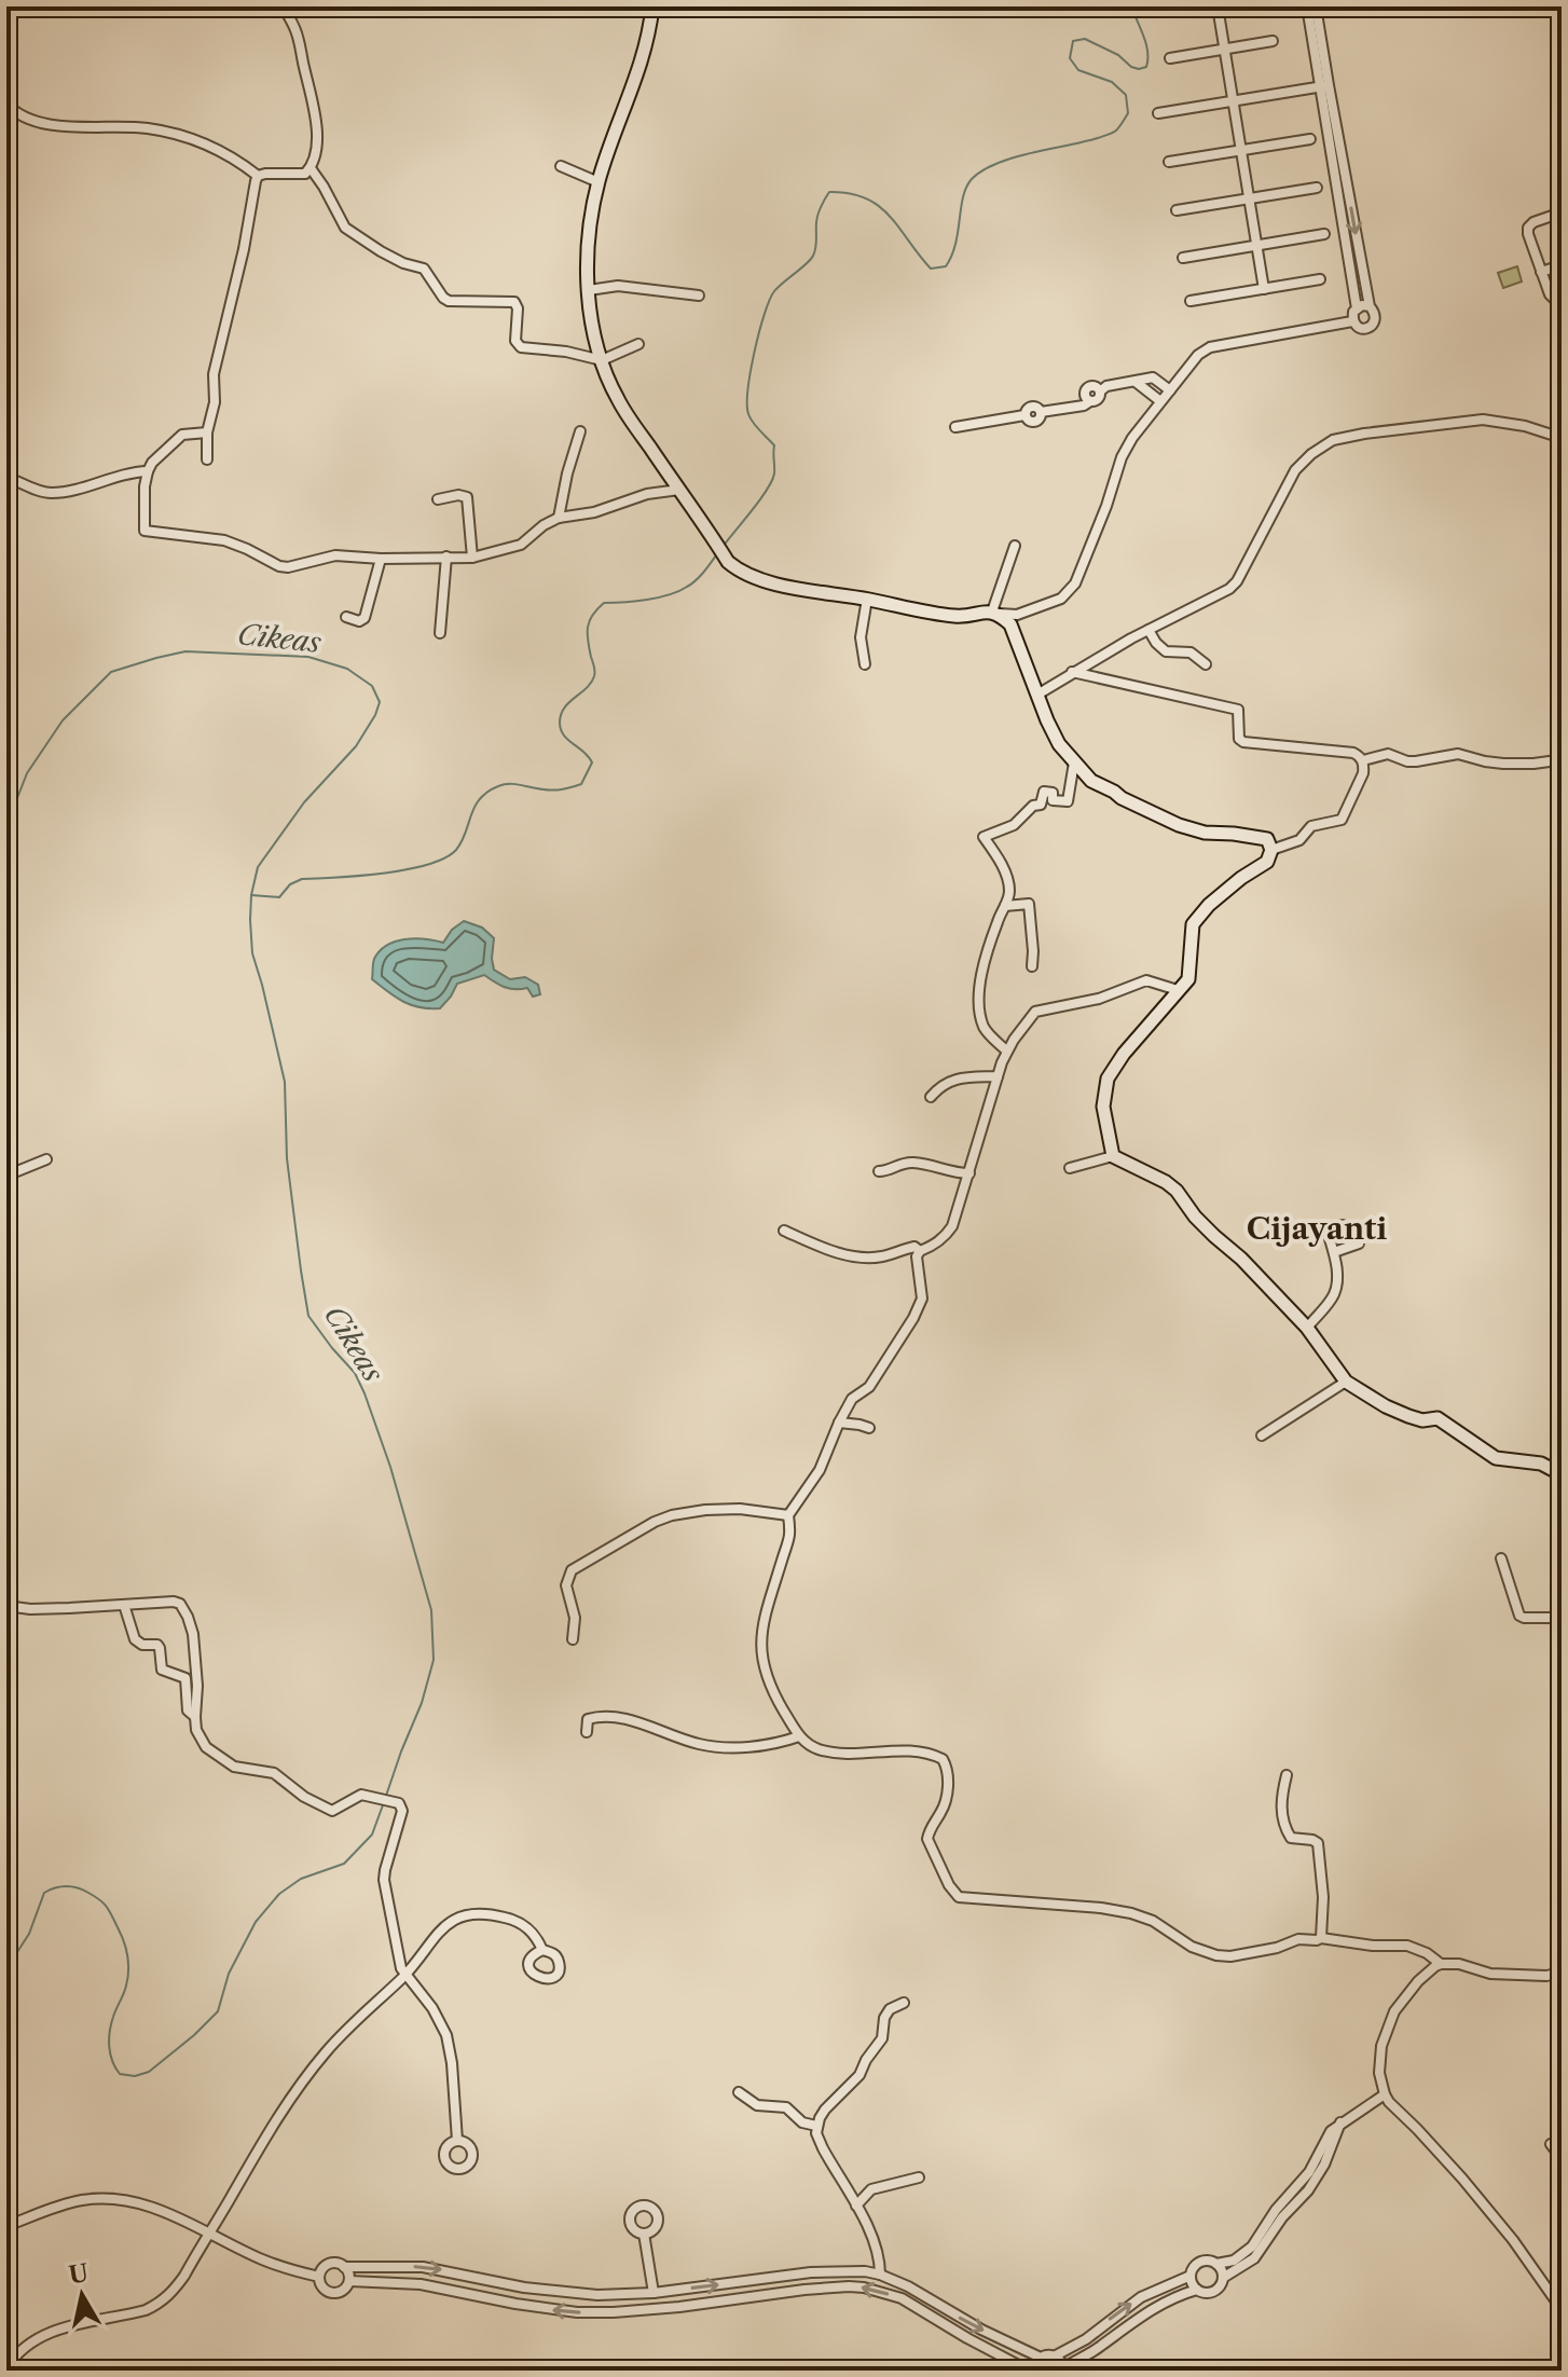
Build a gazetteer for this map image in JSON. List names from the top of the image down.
{
  "districts": ["Cijayanti"],
  "water": ["Cikeas"],
  "north": "top"
}
